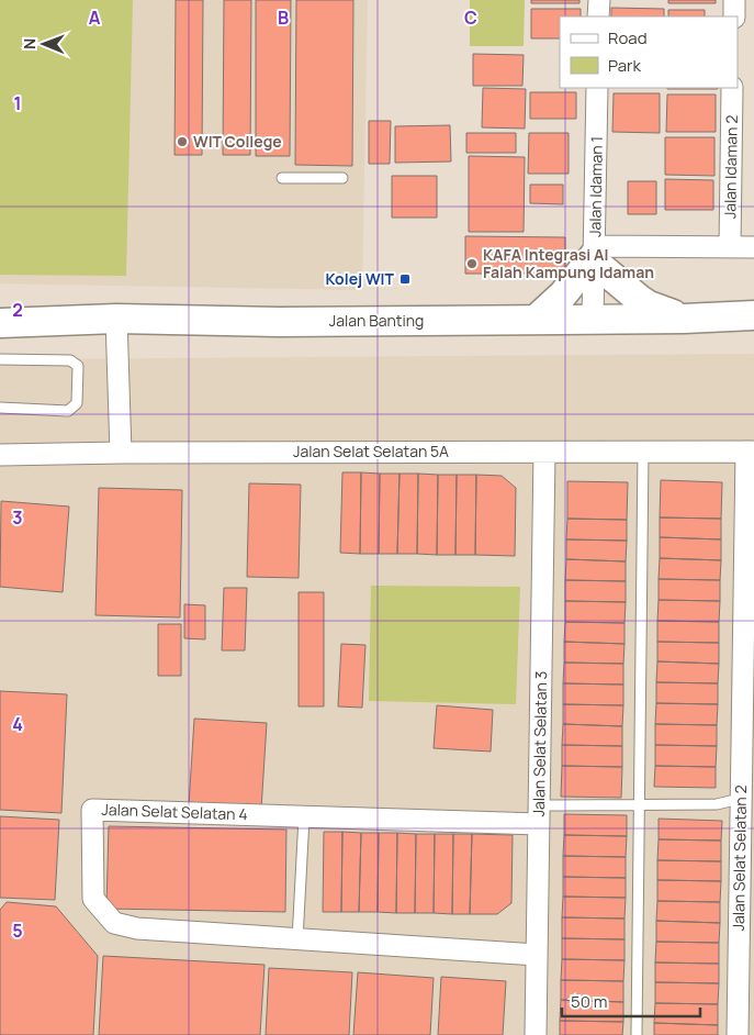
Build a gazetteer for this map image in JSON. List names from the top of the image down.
{
  "streets": {
    "main road": ["Jalan Banting"],
    "street": [
      "Jalan Idaman 2",
      "Jalan Idaman 1",
      "Jalan Selat Selatan 5A",
      "Jalan Selat Selatan 3",
      "Jalan Selat Selatan 4",
      "Jalan Selat Selatan 2"
    ]
  },
  "crossings": [
    ["Jalan Idaman 1", "Jalan Banting"],
    ["Jalan Selat Selatan 5A", "Jalan Selat Selatan 3"],
    ["Jalan Selat Selatan 5A", "Jalan Selat Selatan 2"],
    ["Jalan Selat Selatan 3", "Jalan Selat Selatan 4"]
  ],
  "places": {
    "other": ["WIT College", "KAFA Integrasi Al Falah Kampung Idaman"],
    "transit": ["Kolej WIT"]
  },
  "legend": ["Road", "Park"],
  "scale_bar": "50 m",
  "north": "left",
  "grid": {
    "columns": ["A", "B", "C"],
    "rows": [
      "1",
      "2",
      "3",
      "4",
      "5"
    ]
  }
}
